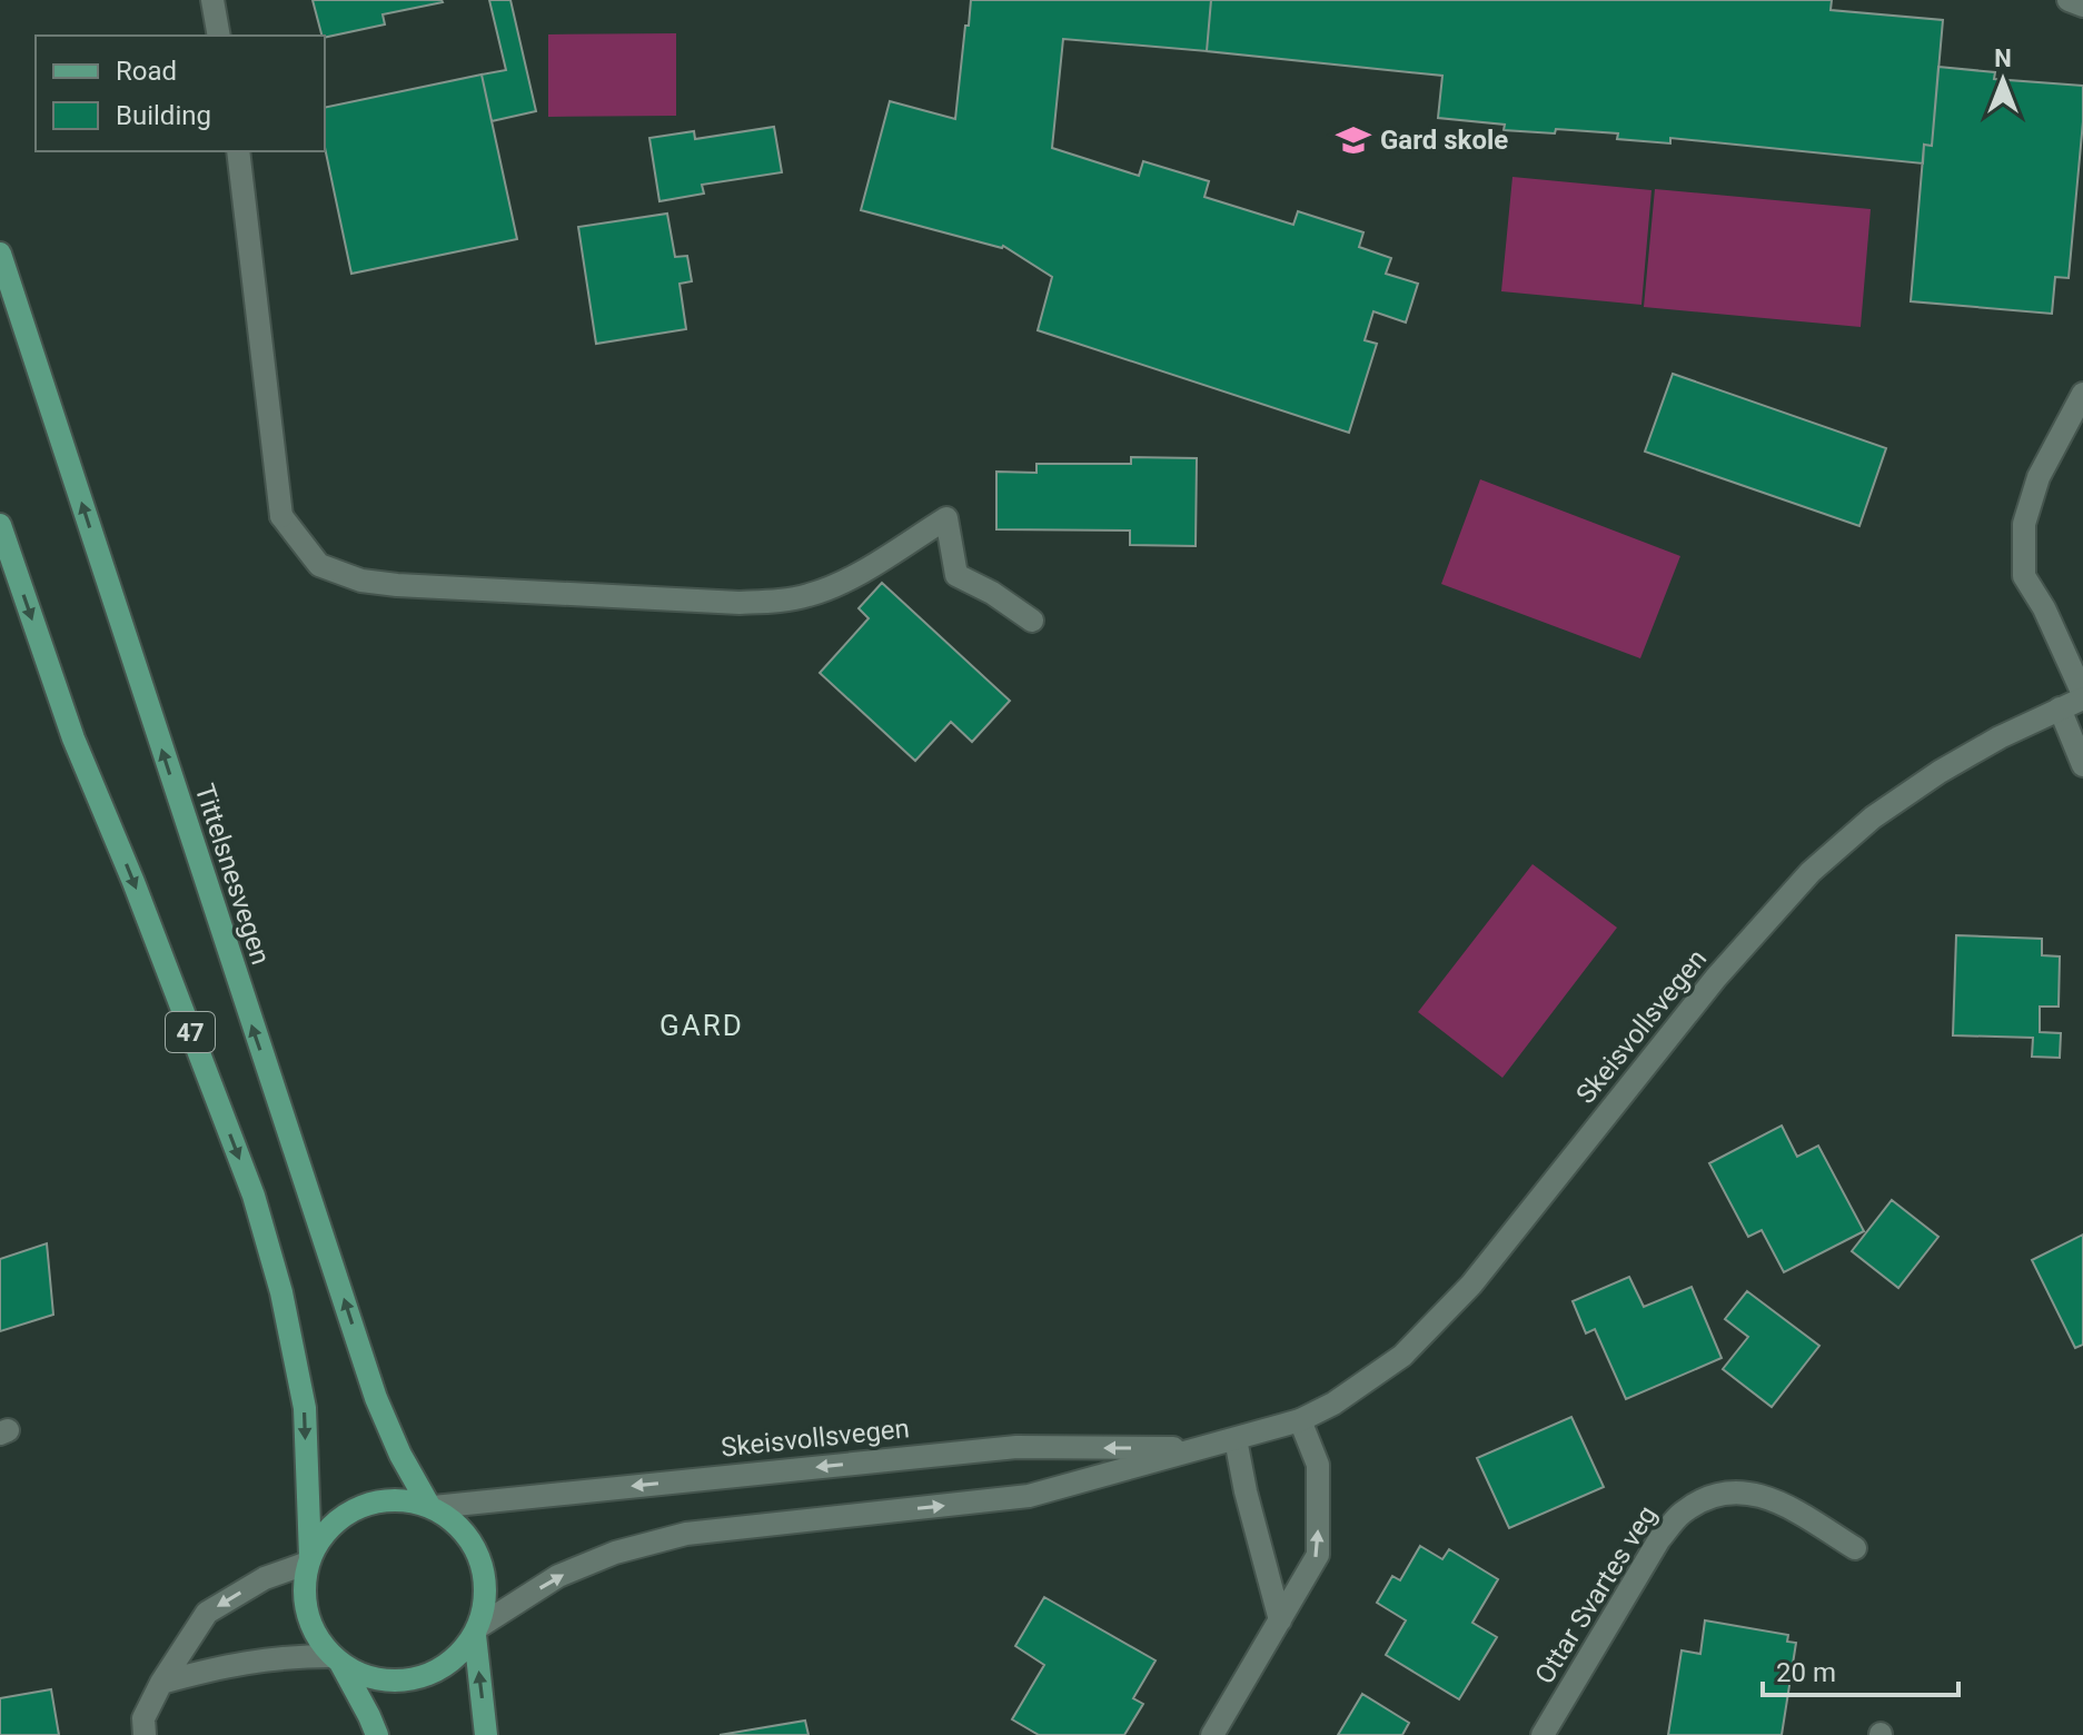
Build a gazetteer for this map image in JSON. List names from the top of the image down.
{
  "streets": {
    "main road": [
      "Tittelsnesvegen",
      "Skeisvollsvegen",
      "47",
      "Ottar Svartes veg"
    ]
  },
  "crossings": [
    ["Tittelsnesvegen", "Skeisvollsvegen"],
    ["Tittelsnesvegen", "47"],
    ["Skeisvollsvegen", "47"]
  ],
  "districts": ["GARD"],
  "places": {
    "school or university": ["Gard skole"]
  },
  "legend": ["Road", "Building"],
  "scale_bar": "20 m",
  "north": "top"
}
